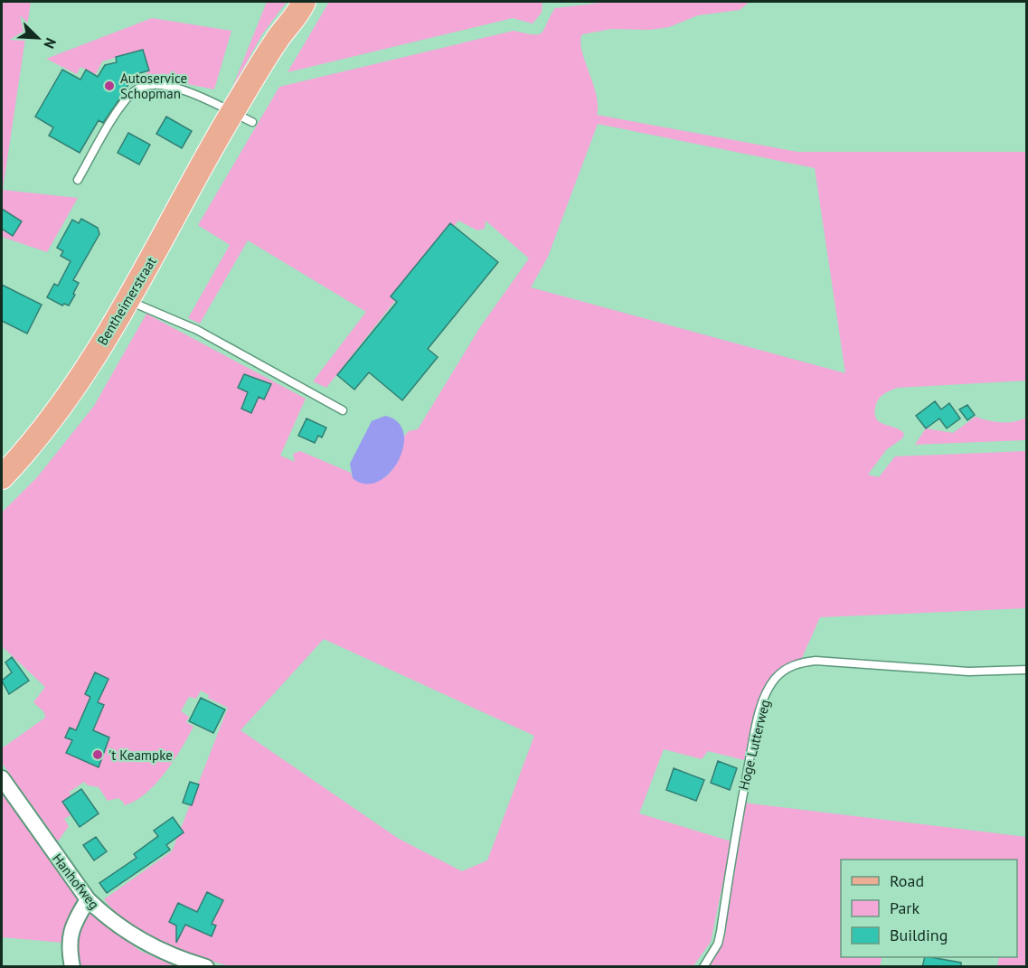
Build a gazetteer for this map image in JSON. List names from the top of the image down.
{
  "streets": {
    "main road": ["Bentheimerstraat"],
    "street": ["Hanhofweg"],
    "lane": ["Hoge Lutterweg"]
  },
  "places": ["Autoservice Schopman", "'t Keampke"],
  "legend": ["Road", "Park", "Building"],
  "north": "bottom right"
}
